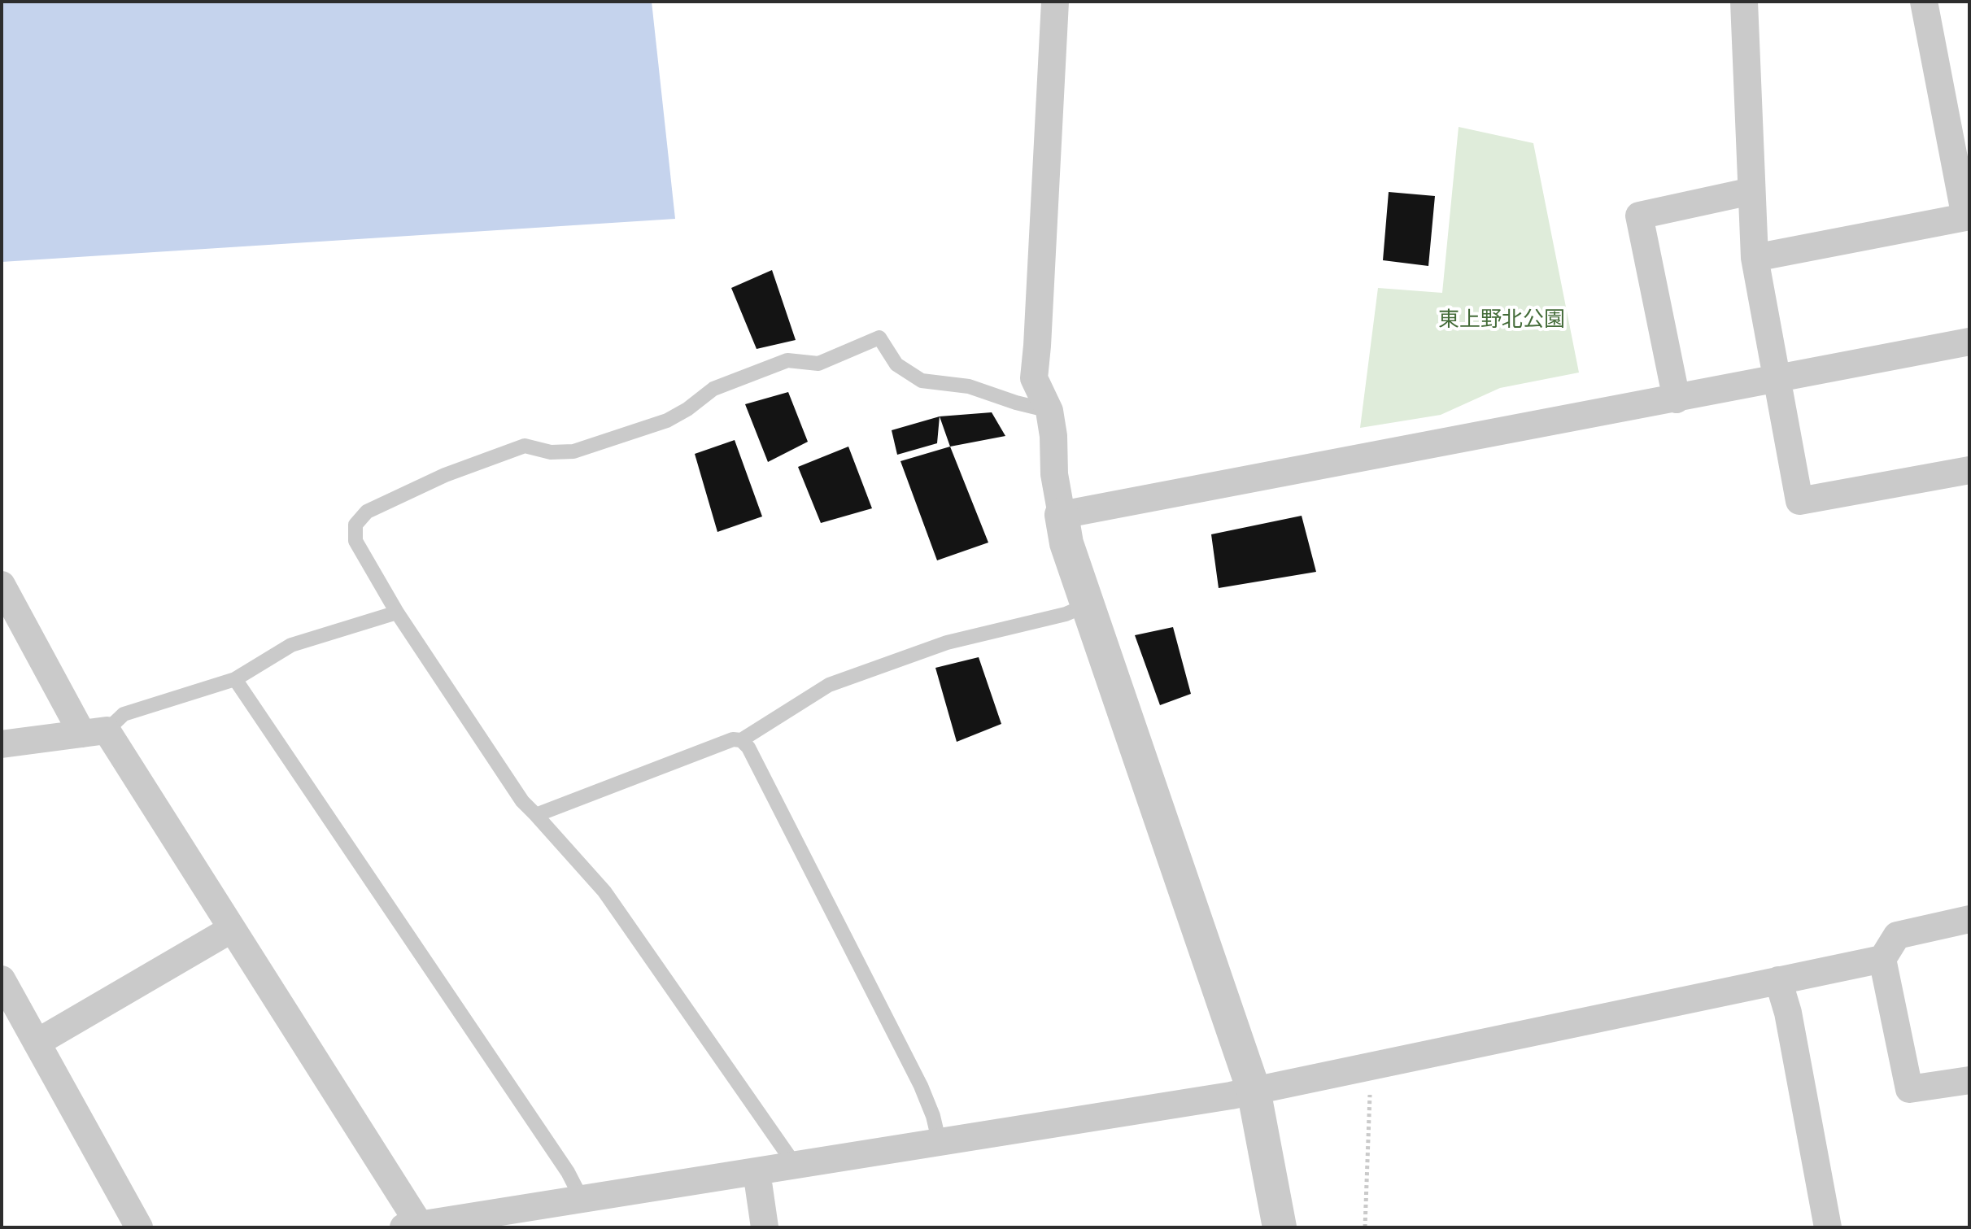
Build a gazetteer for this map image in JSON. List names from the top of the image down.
{
  "parks": ["東上野北公園"]
}
